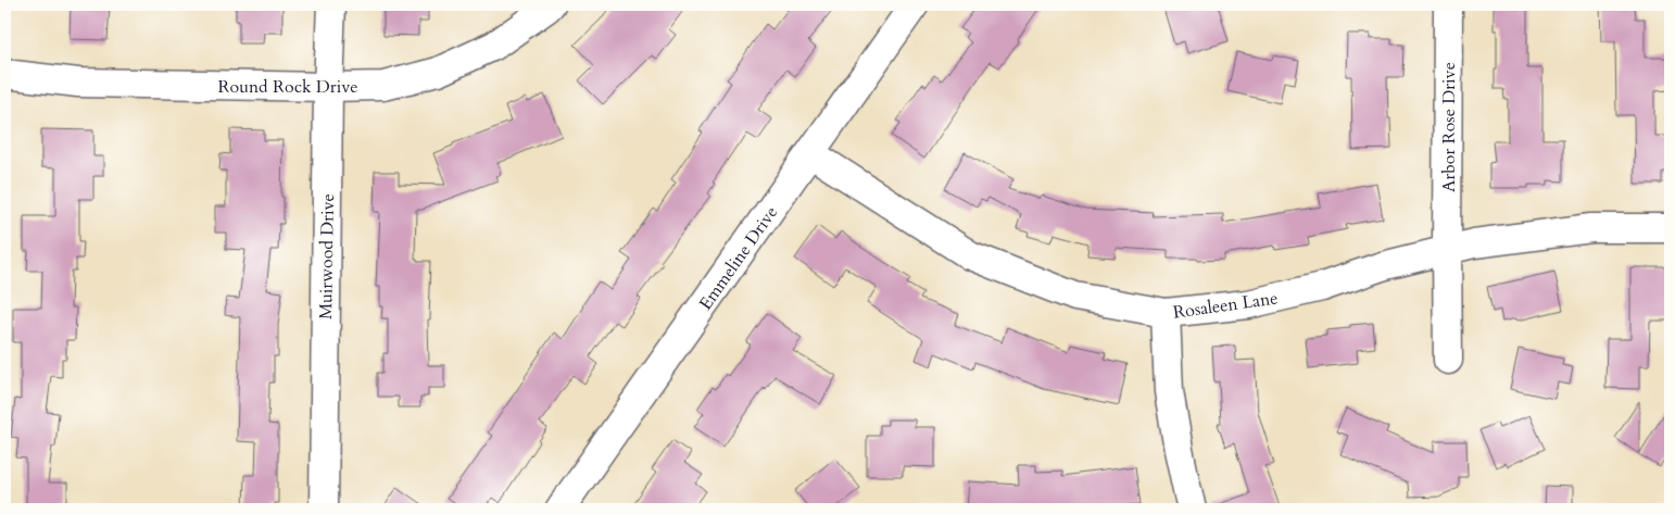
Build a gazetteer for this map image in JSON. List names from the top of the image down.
{
  "streets": {
    "street": [
      "Round Rock Drive",
      "Arbor Rose Drive",
      "Muirwood Drive",
      "Emmeline Drive",
      "Rosaleen Lane"
    ]
  },
  "crossings": [
    ["Round Rock Drive", "Muirwood Drive"],
    ["Arbor Rose Drive", "Rosaleen Lane"],
    ["Emmeline Drive", "Rosaleen Lane"]
  ]
}
